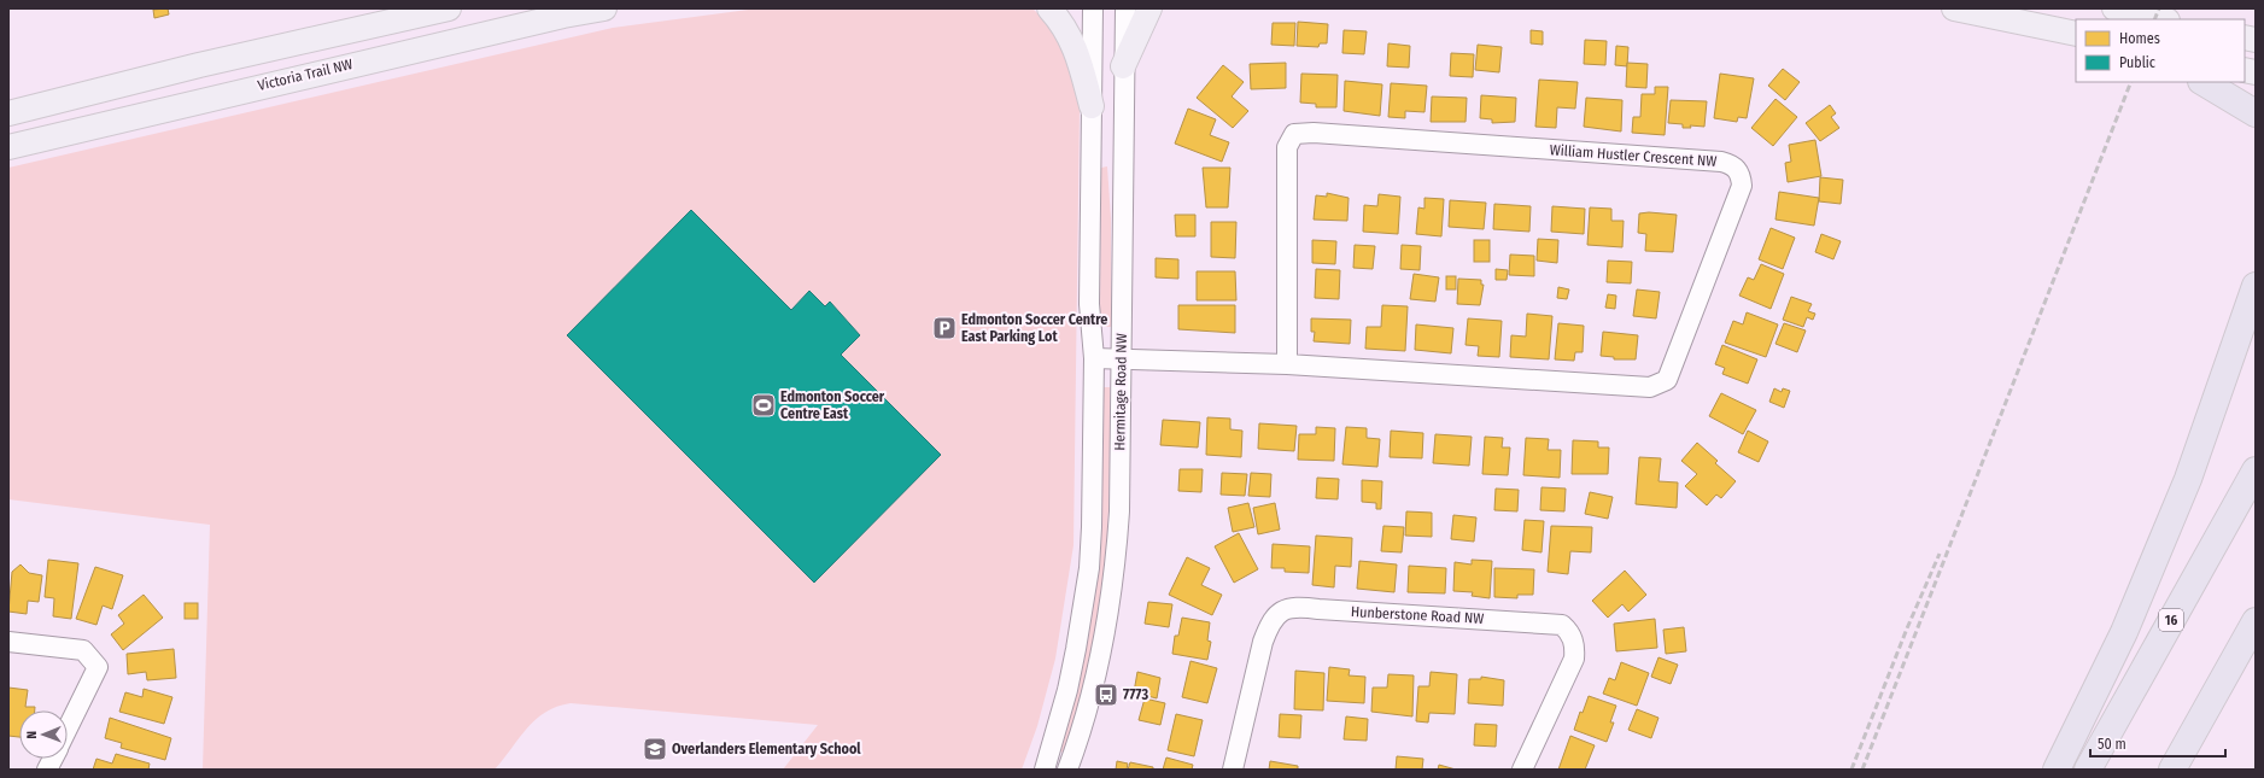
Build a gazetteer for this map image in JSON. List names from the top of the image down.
{
  "streets": {
    "highway": ["16"],
    "main road": ["Victoria Trail NW"],
    "street": ["William Hustler Crescent NW", "Hermitage Road NW", "Hunberstone Road NW"]
  },
  "crossings": [
    ["William Hustler Crescent NW", "Hermitage Road NW"]
  ],
  "places": {
    "parking": ["Edmonton Soccer Centre East Parking Lot"],
    "sports": ["Edmonton Soccer Centre East"],
    "bus stop": ["7773"],
    "school or university": ["Overlanders Elementary School"]
  },
  "legend": ["Homes", "Public"],
  "scale_bar": "50 m",
  "north": "left"
}
